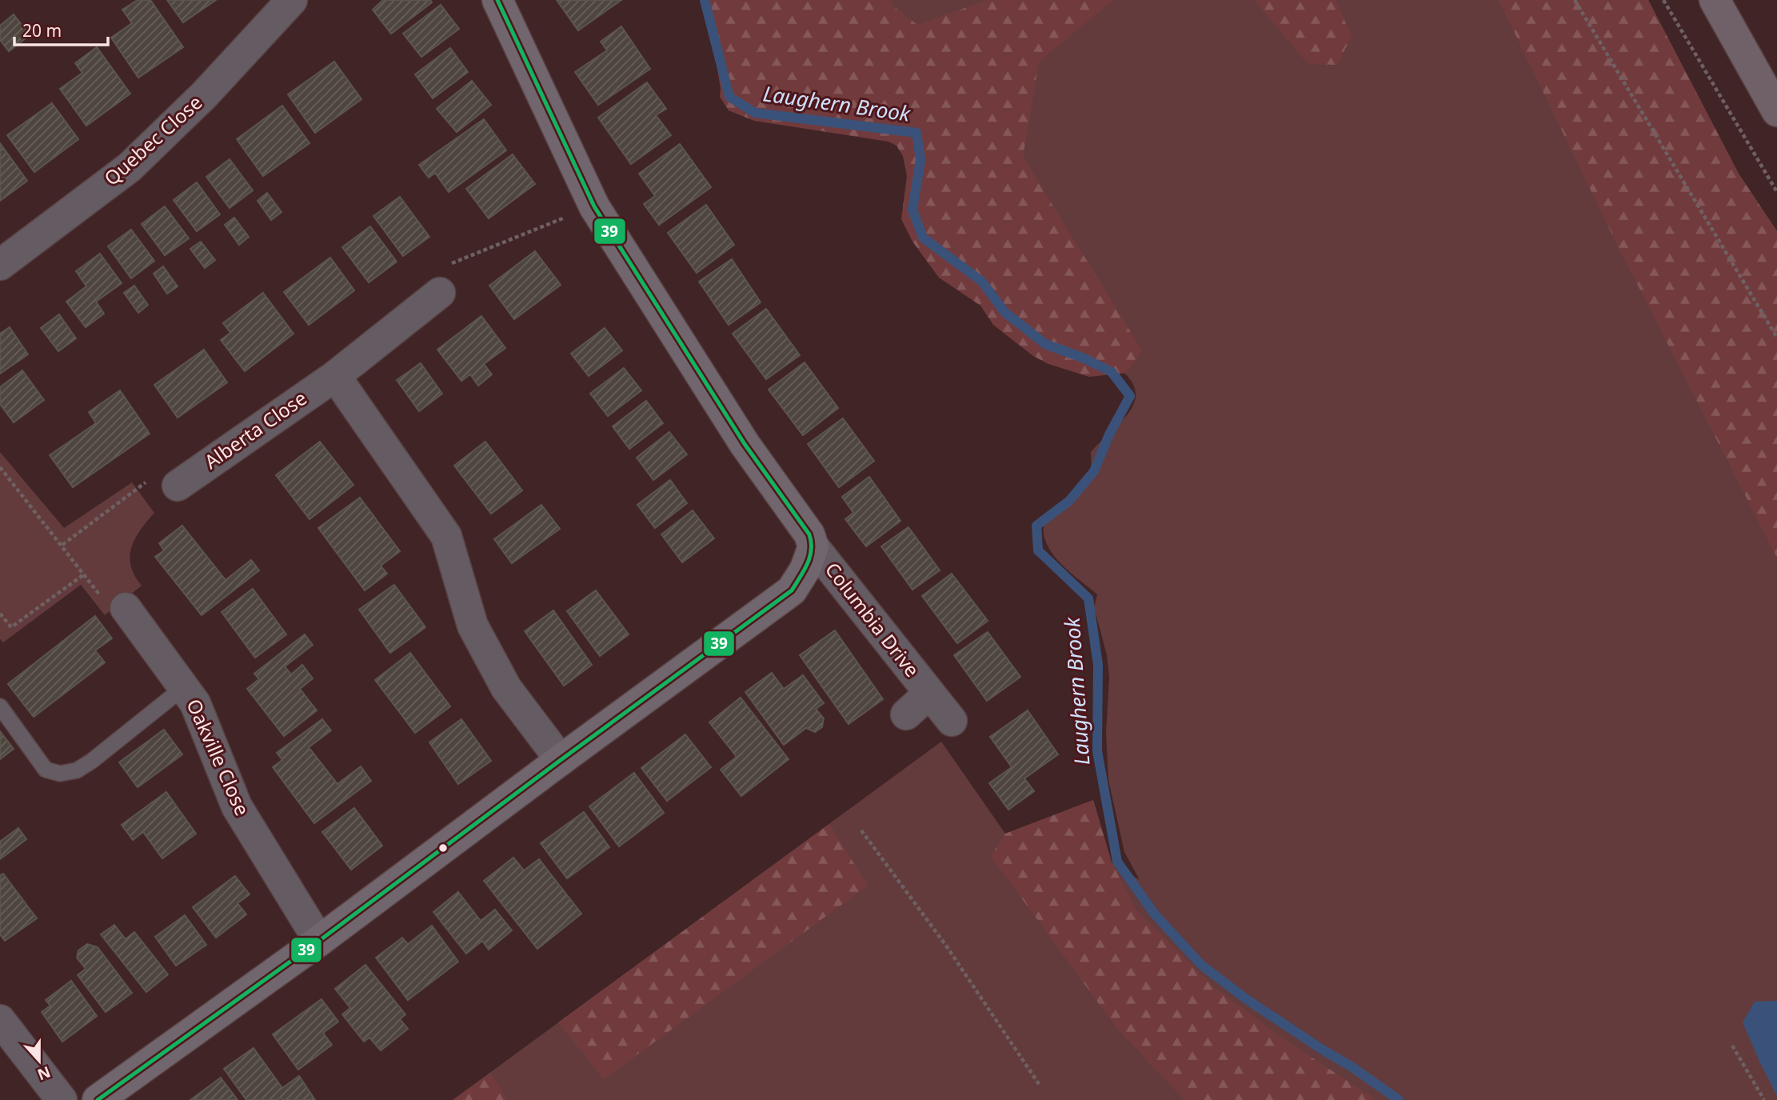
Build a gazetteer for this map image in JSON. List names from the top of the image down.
{
  "streets": {
    "street": [
      "Quebec Close",
      "Alberta Close",
      "Columbia Drive",
      "Oakville Close"
    ]
  },
  "crossings": [
    ["Columbia Drive", "Oakville Close"]
  ],
  "water": ["Laughern Brook"],
  "lines": ["transit line 39"],
  "scale_bar": "20 m",
  "north": "bottom"
}
